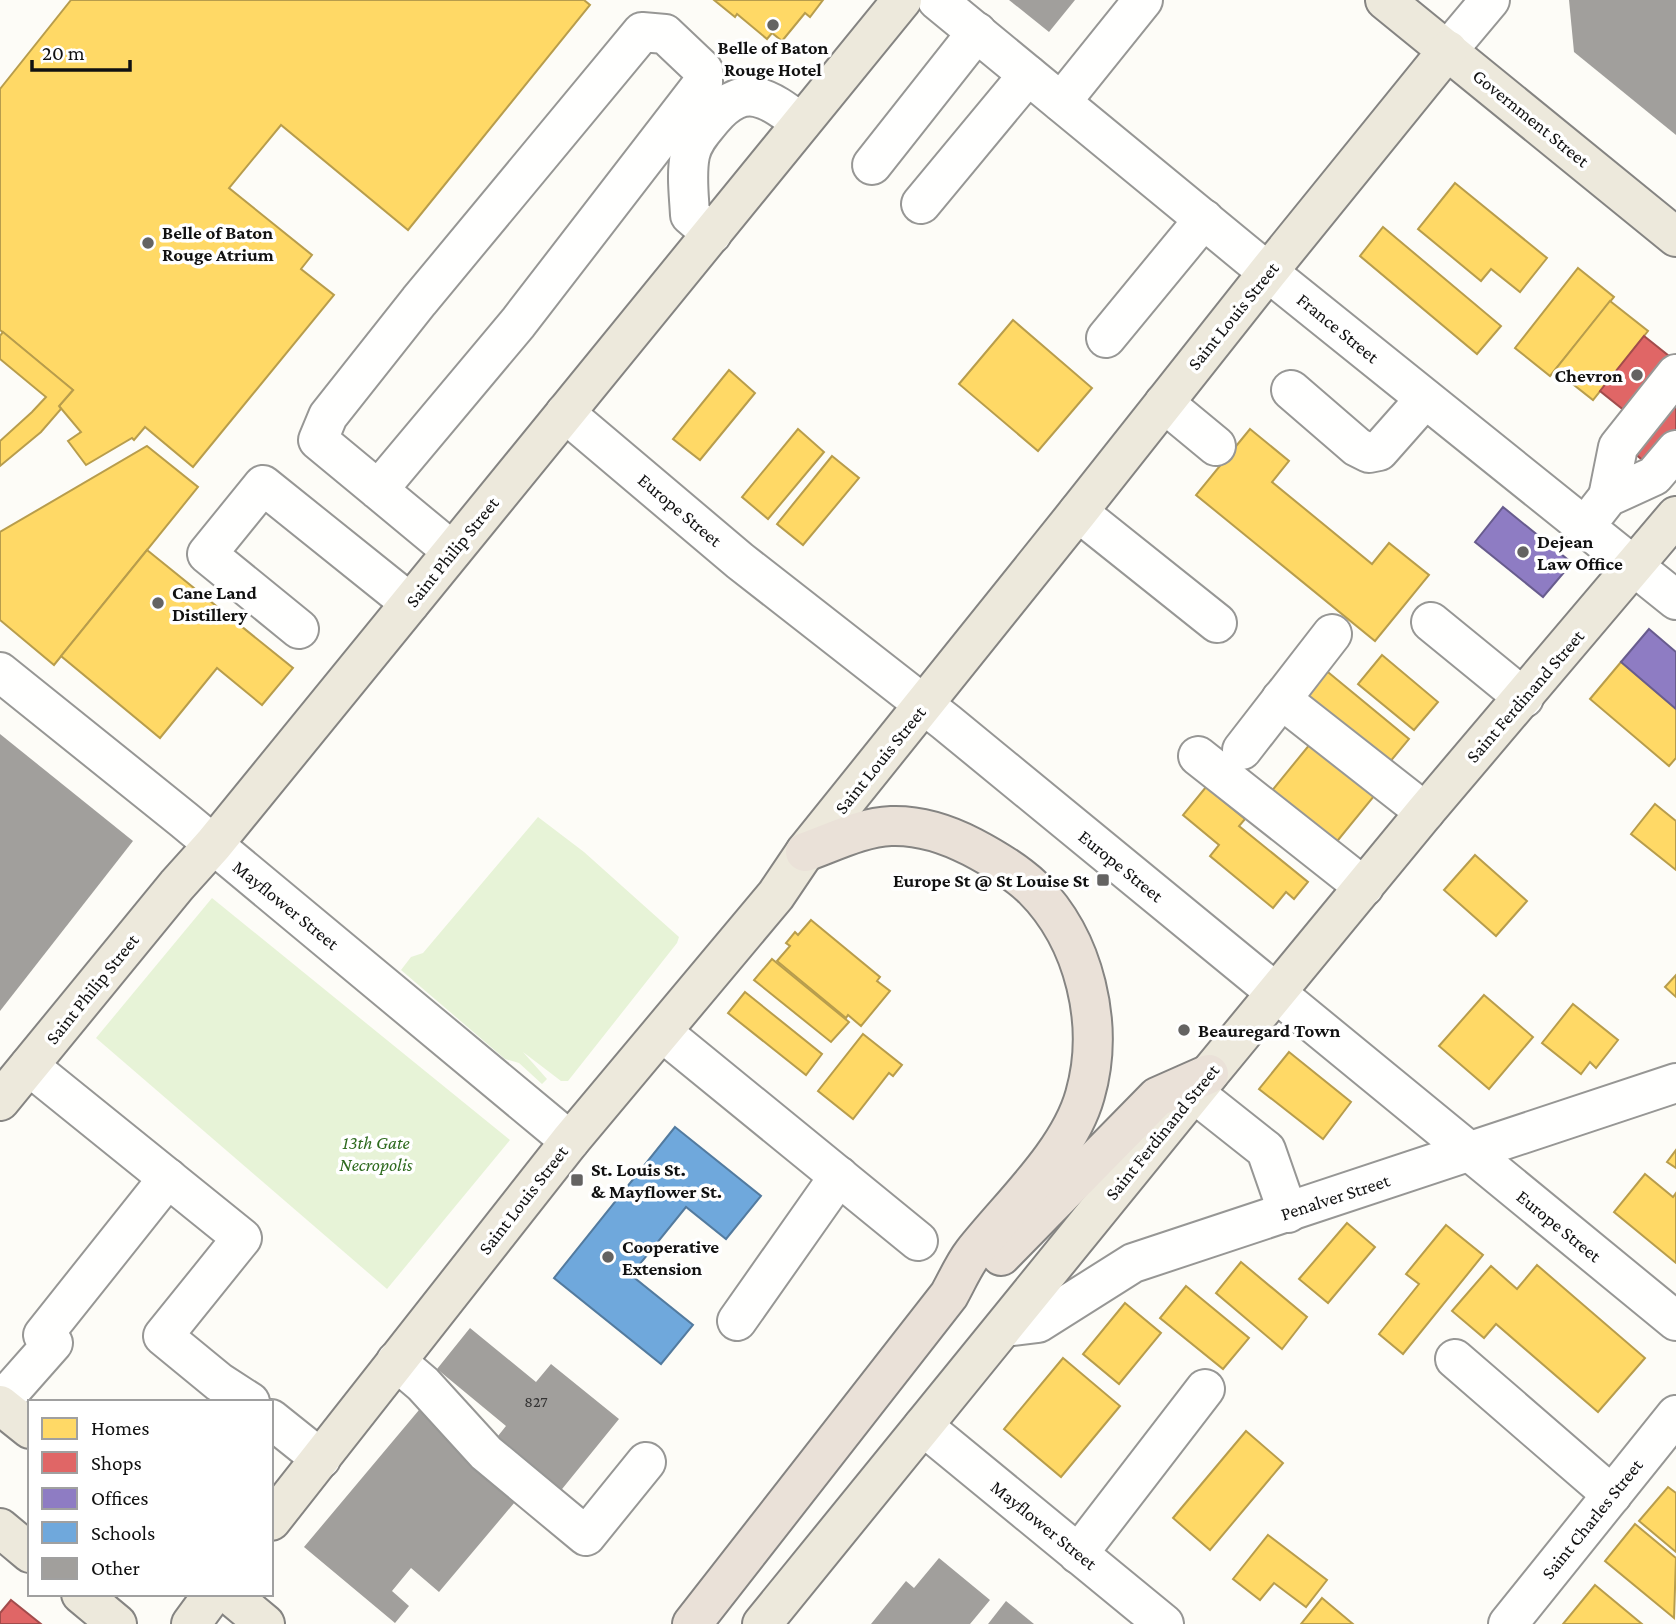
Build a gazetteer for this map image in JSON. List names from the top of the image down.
{
  "streets": {
    "main road": [
      "Government Street",
      "Saint Louis Street",
      "Saint Philip Street",
      "Saint Ferdinand Street"
    ],
    "street": [
      "France Street",
      "Europe Street",
      "Mayflower Street",
      "Penalver Street",
      "Saint Charles Street"
    ]
  },
  "crossings": [
    ["Government Street", "Saint Louis Street"],
    ["Saint Louis Street", "France Street"],
    ["Saint Louis Street", "Europe Street"],
    ["Saint Louis Street", "Mayflower Street"],
    ["France Street", "Saint Ferdinand Street"],
    ["Europe Street", "Saint Philip Street"],
    ["Europe Street", "Saint Ferdinand Street"],
    ["Europe Street", "Penalver Street"],
    ["Saint Philip Street", "Mayflower Street"],
    ["Saint Ferdinand Street", "Mayflower Street"],
    ["Saint Ferdinand Street", "Penalver Street"]
  ],
  "parks": ["13th Gate Necropolis"],
  "places": {
    "other": [
      "Belle of Baton Rouge Hotel",
      "Belle of Baton Rouge Atrium",
      "Chevron",
      "Dejean Law Office",
      "Cane Land Distillery",
      "Beauregard Town",
      "Cooperative Extension"
    ],
    "transit": ["Europe St @ St Louise St", "St. Louis St. & Mayflower St."]
  },
  "house_numbers": ["827"],
  "legend": [
    "Homes",
    "Shops",
    "Offices",
    "Schools",
    "Other"
  ],
  "scale_bar": "20 m"
}
